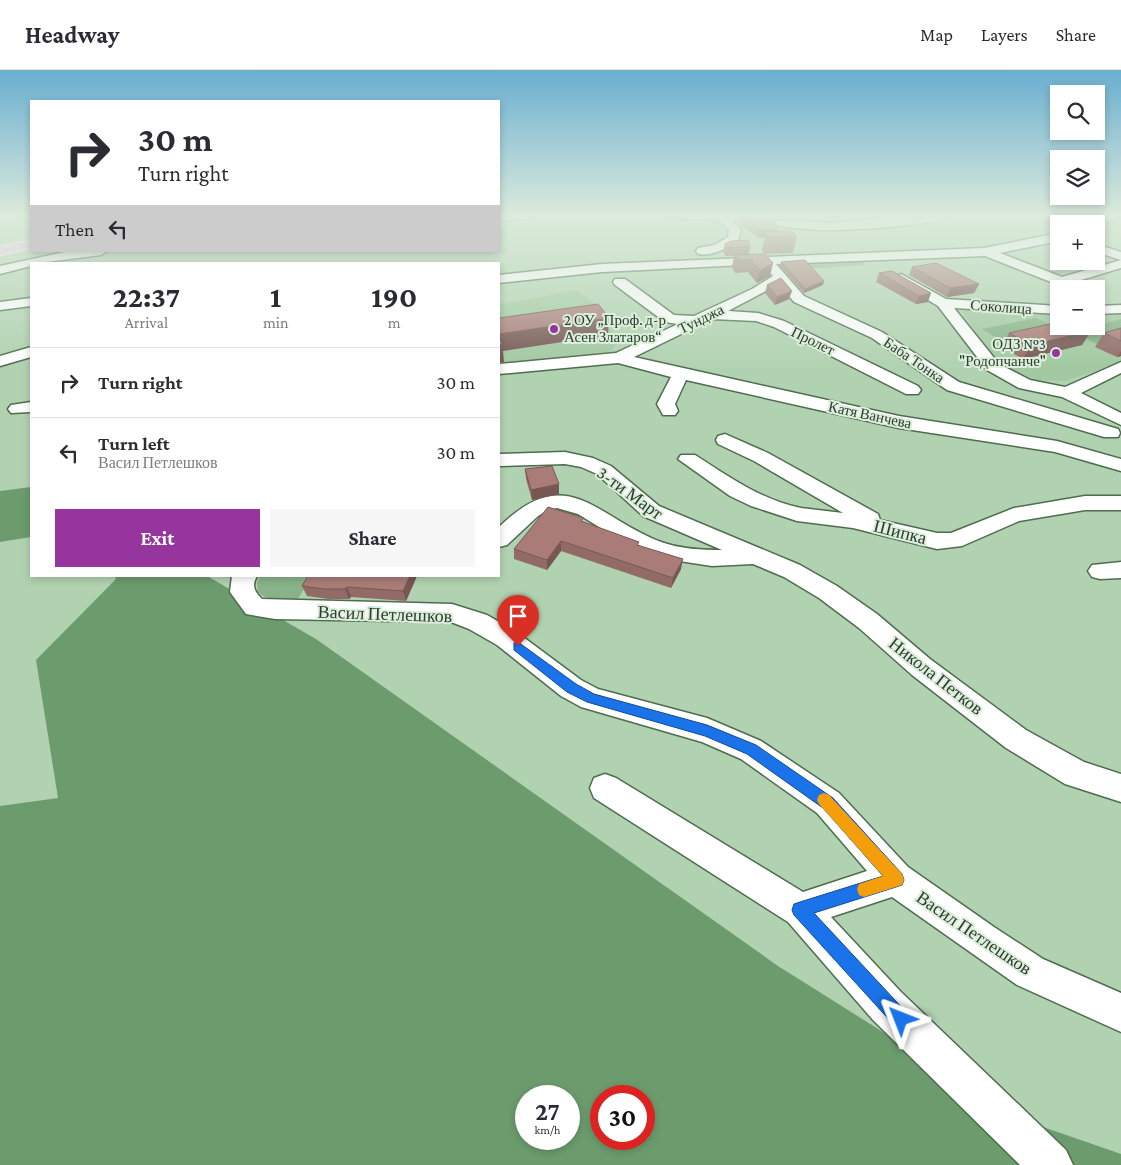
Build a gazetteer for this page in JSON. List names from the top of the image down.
{
  "streets": {
    "street": [
      "Соколица",
      "Тунджа",
      "Пролет",
      "Баба Тонка",
      "Катя Ванчева",
      "3-ти Март",
      "Шипка",
      "Васил Петлешков",
      "Никола Петков"
    ]
  },
  "crossings": [
    ["Тунджа", "Пролет"],
    ["Тунджа", "Баба Тонка"],
    ["Тунджа", "Катя Ванчева"],
    ["3-ти Март", "Никола Петков"]
  ],
  "places": ["2 ОУ „Проф. д-р Асен Златаров“", "ОДЗ №3 \"Родопчанче\""],
  "page": {
    "header": "Headway",
    "nav": ["Map", "Layers", "Share"],
    "map_buttons": ["+", "−"],
    "turn": ["30 m", "Turn right"],
    "then": "Then",
    "eta": [
      "22:37",
      "Arrival",
      "1",
      "min",
      "190",
      "m"
    ],
    "list": [
      {
        "name": "Turn right",
        "value": "30 m"
      },
      {
        "name": "Turn left",
        "note": "Васил Петлешков",
        "value": "30 m"
      }
    ],
    "buttons": ["Exit", "Share"],
    "speed": "27 km/h",
    "limit": "30"
  }
}
